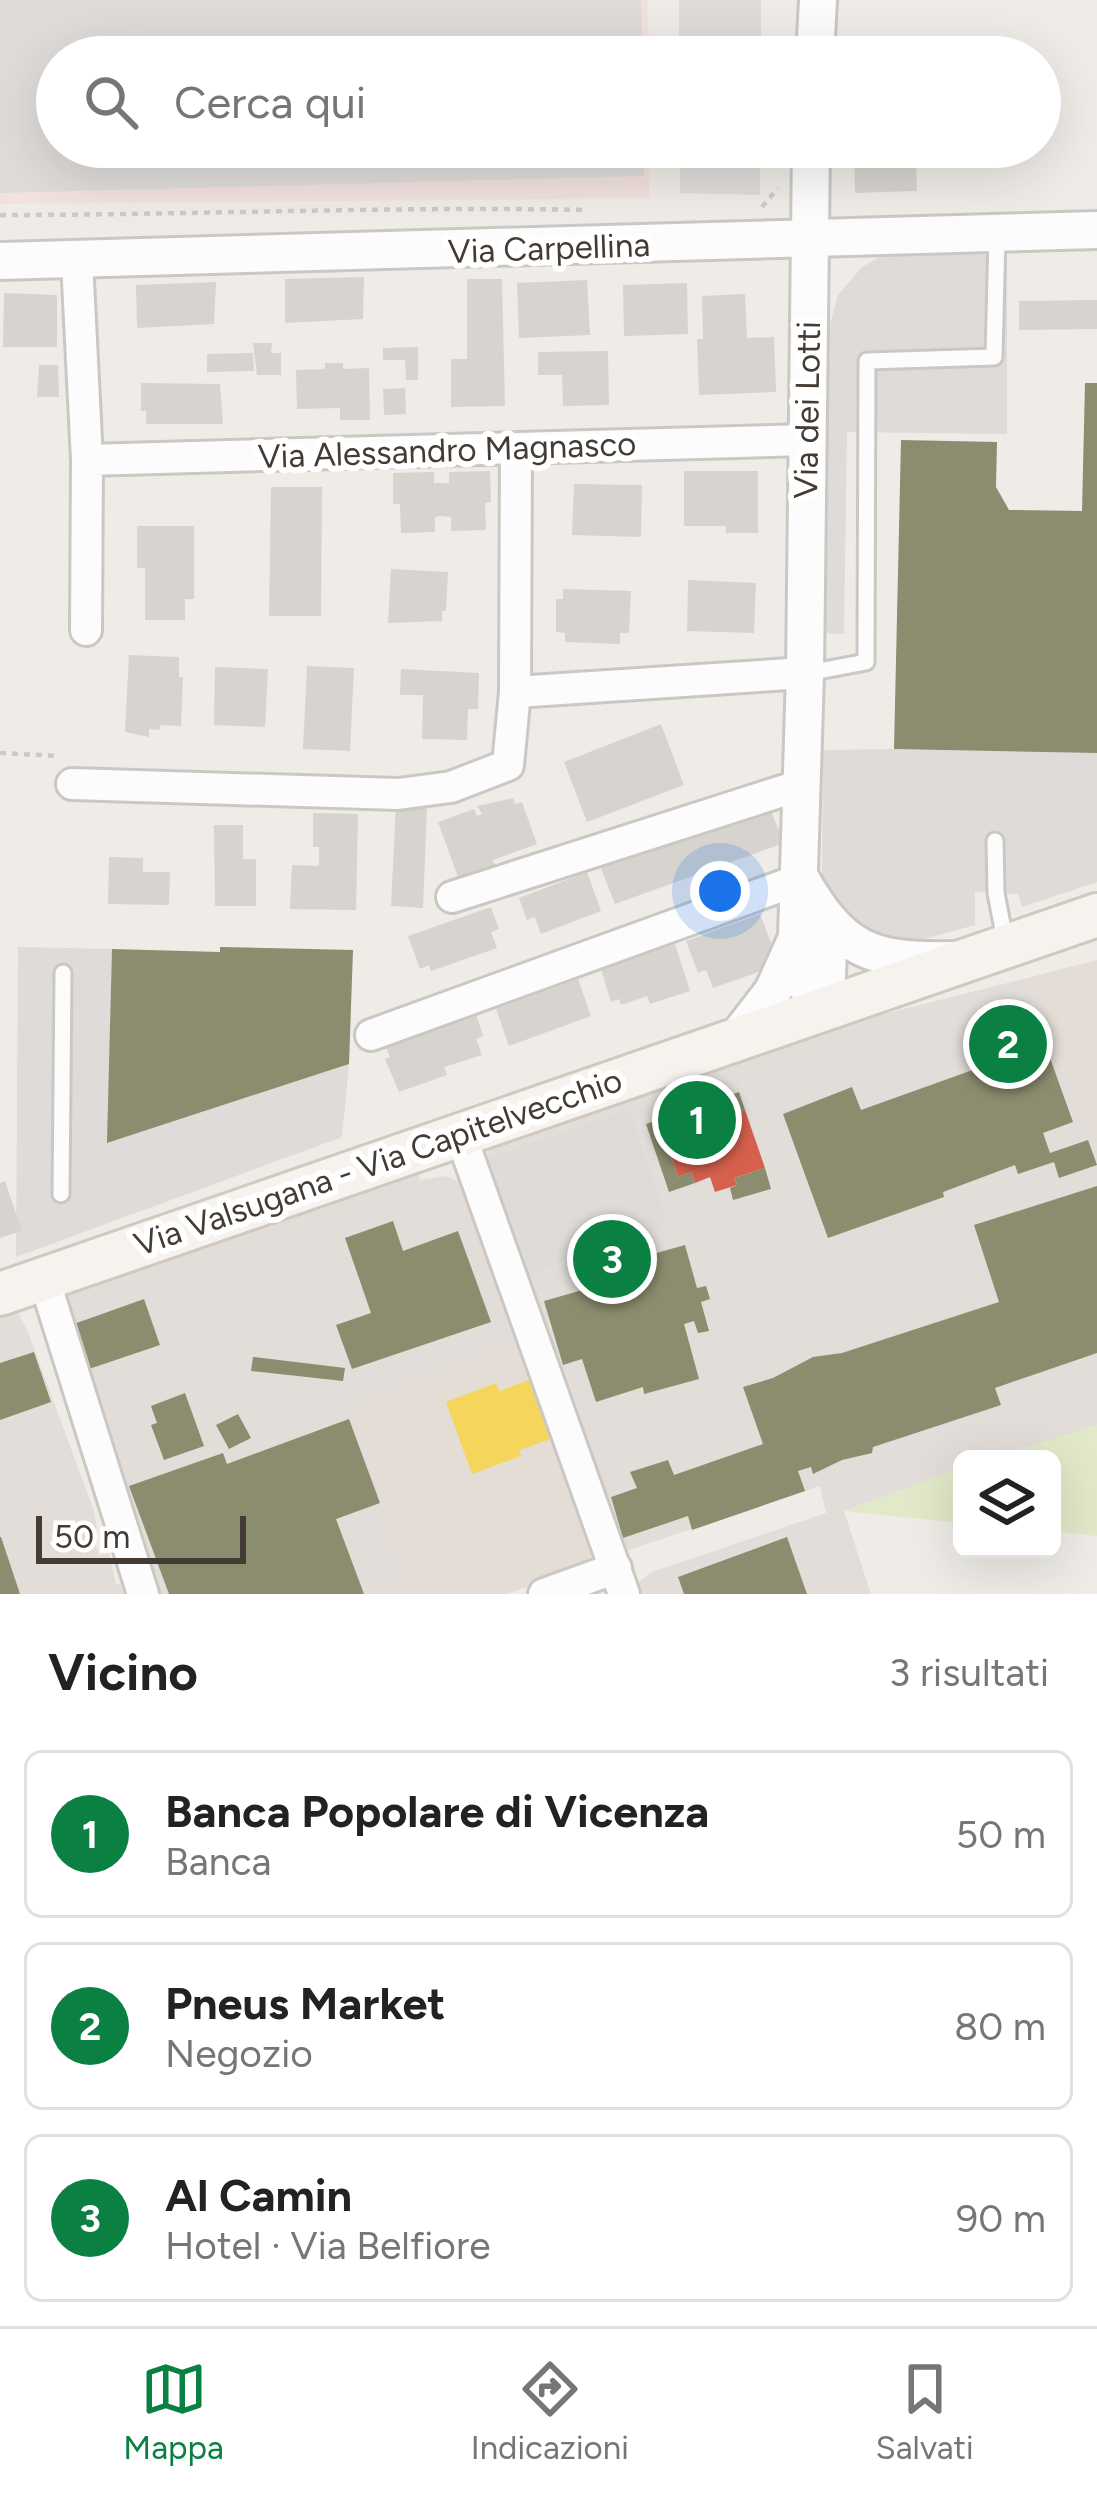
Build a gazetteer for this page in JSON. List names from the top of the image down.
{
  "streets": {
    "main road": ["Via Valsugana - Via Capitelvecchio"],
    "street": ["Via Carpellina", "Via dei Lotti", "Via Alessandro Magnasco"]
  },
  "crossings": [
    ["Via Carpellina", "Via dei Lotti"],
    ["Via dei Lotti", "Via Alessandro Magnasco"],
    ["Via dei Lotti", "Via Valsugana - Via Capitelvecchio"]
  ],
  "scale_bar": "50 m",
  "page": {
    "search": "Cerca qui",
    "pins": ["2", "1", "3"],
    "scale": "50 m",
    "heading": ["Vicino", "3 risultati"],
    "list": [
      {
        "mark": "1",
        "name": "Banca Popolare di Vicenza",
        "note": "Banca",
        "value": "50 m"
      },
      {
        "mark": "2",
        "name": "Pneus Market",
        "note": "Negozio",
        "value": "80 m"
      },
      {
        "mark": "3",
        "name": "Al Camin",
        "note": "Hotel · Via Belfiore",
        "value": "90 m"
      }
    ],
    "nav": ["Mappa", "Indicazioni", "Salvati"]
  }
}
